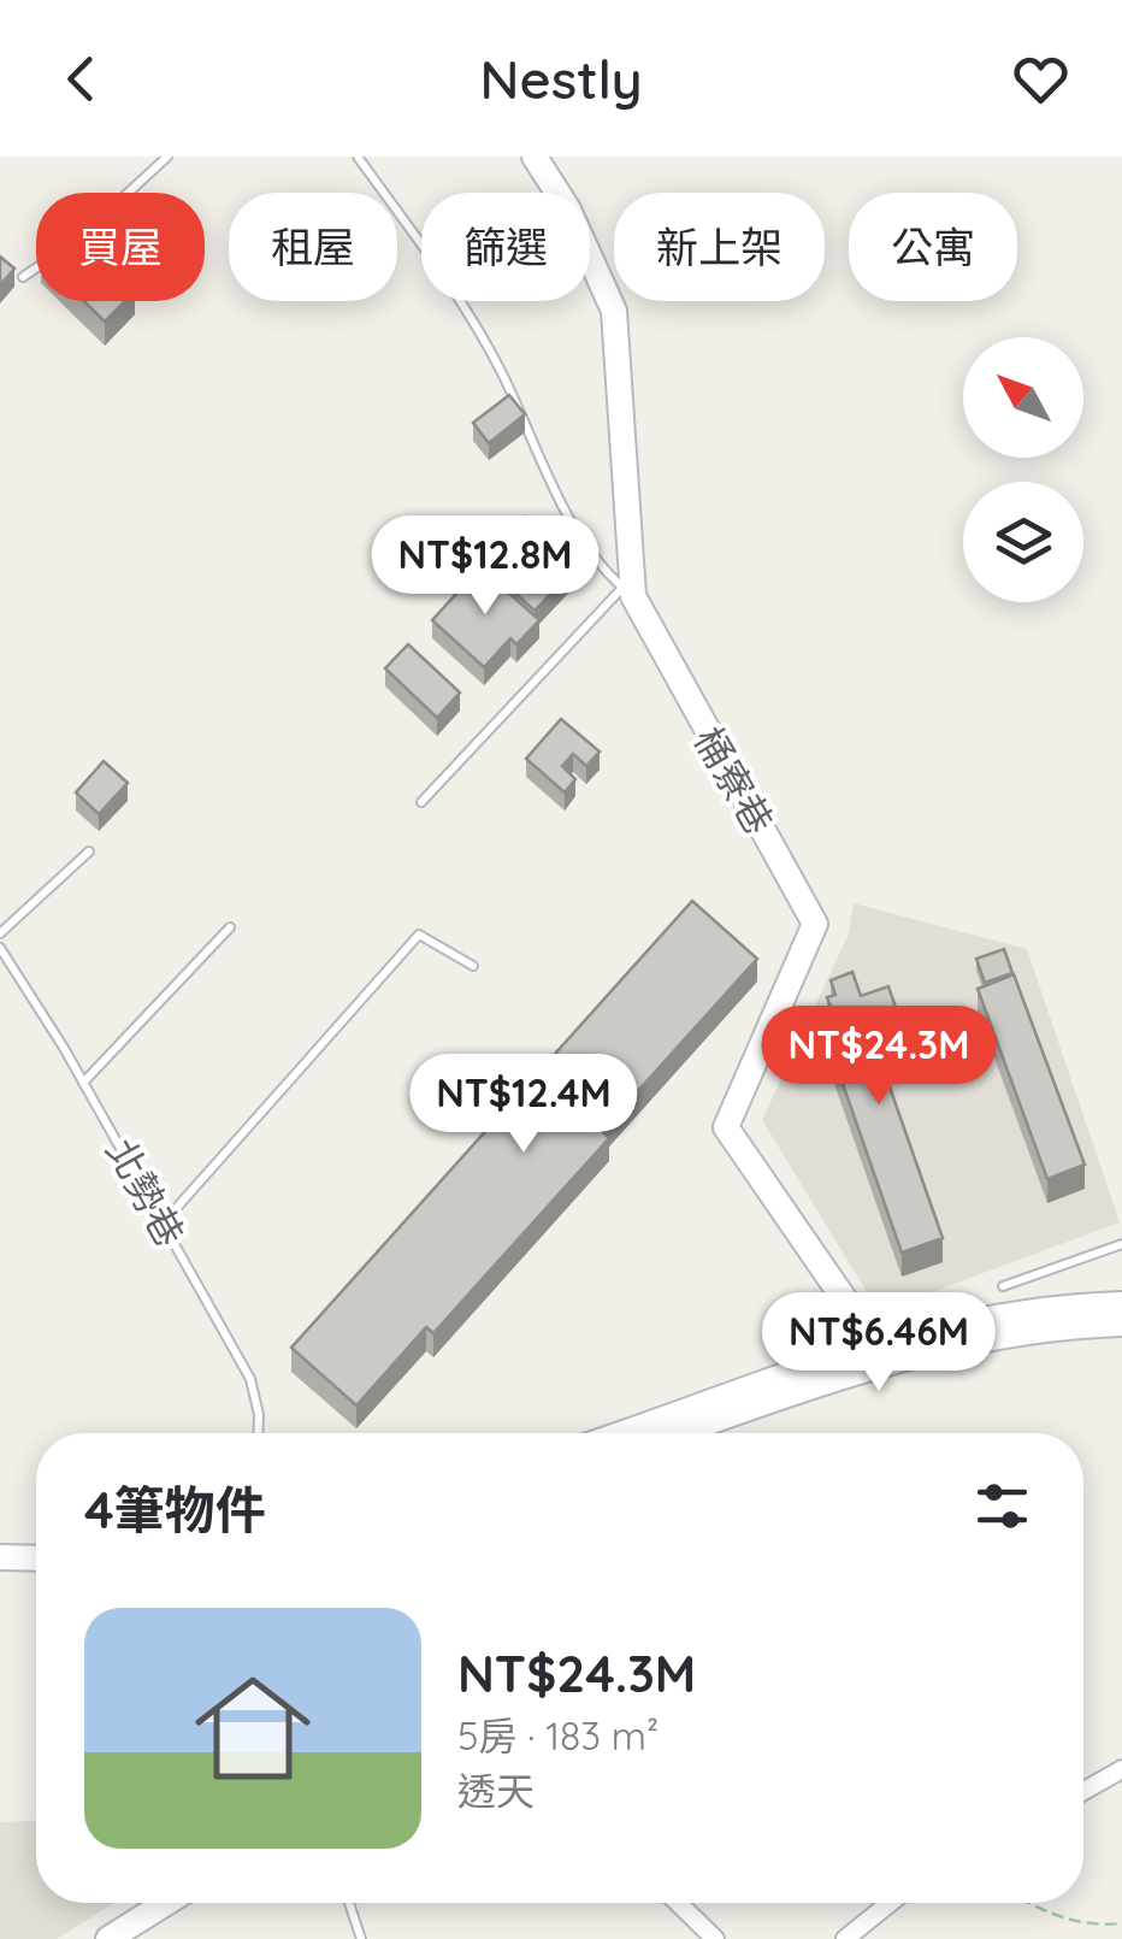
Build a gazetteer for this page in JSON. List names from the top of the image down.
{
  "streets": {
    "street": ["桶寮巷"],
    "lane": ["北勢巷"]
  },
  "north": "top left",
  "page": {
    "header": "Nestly",
    "chip": [
      "買屋",
      "租屋",
      "篩選",
      "新上架",
      "公寓"
    ],
    "price": [
      "NT$12.8M",
      "NT$24.3M",
      "NT$12.4M",
      "NT$6.46M"
    ],
    "heading": "4筆物件",
    "list": [
      {
        "name": "NT$24.3M",
        "note": "5房 · 183 m² · 透天"
      }
    ]
  }
}
